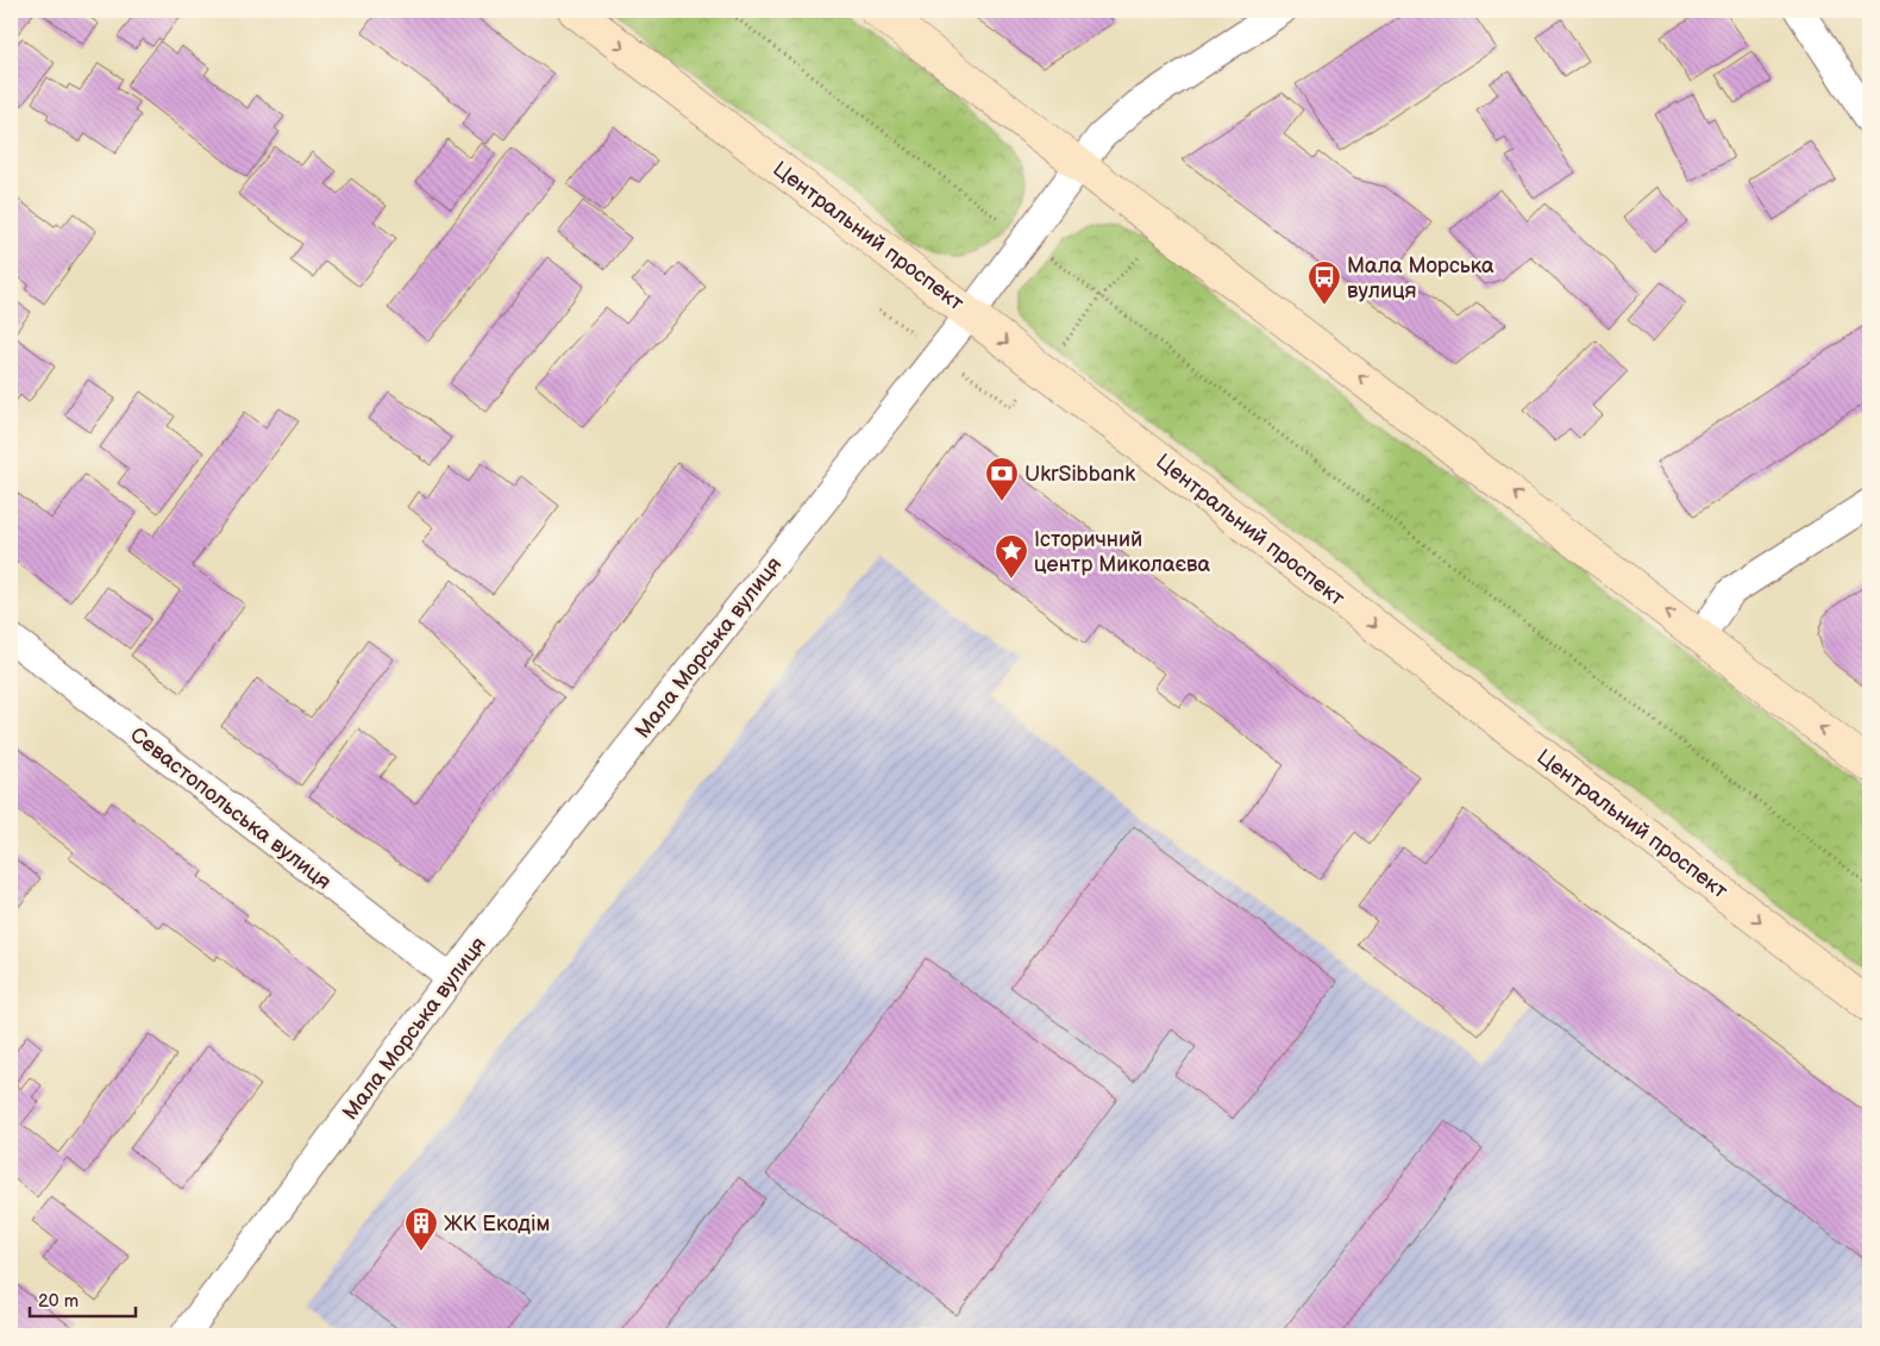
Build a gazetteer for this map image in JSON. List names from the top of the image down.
{
  "streets": {
    "main road": ["Центральний проспект"],
    "street": ["Мала Морська вулиця", "Севастопольська вулиця"]
  },
  "crossings": [
    ["Центральний проспект", "Мала Морська вулиця"],
    ["Мала Морська вулиця", "Севастопольська вулиця"]
  ],
  "places": {
    "bus stop": ["Мала Морська вулиця"],
    "bank": ["UkrSibbank"],
    "place": ["Історичний центр Миколаєва"],
    "building": ["ЖК Екодім"]
  },
  "scale_bar": "20 m"
}
